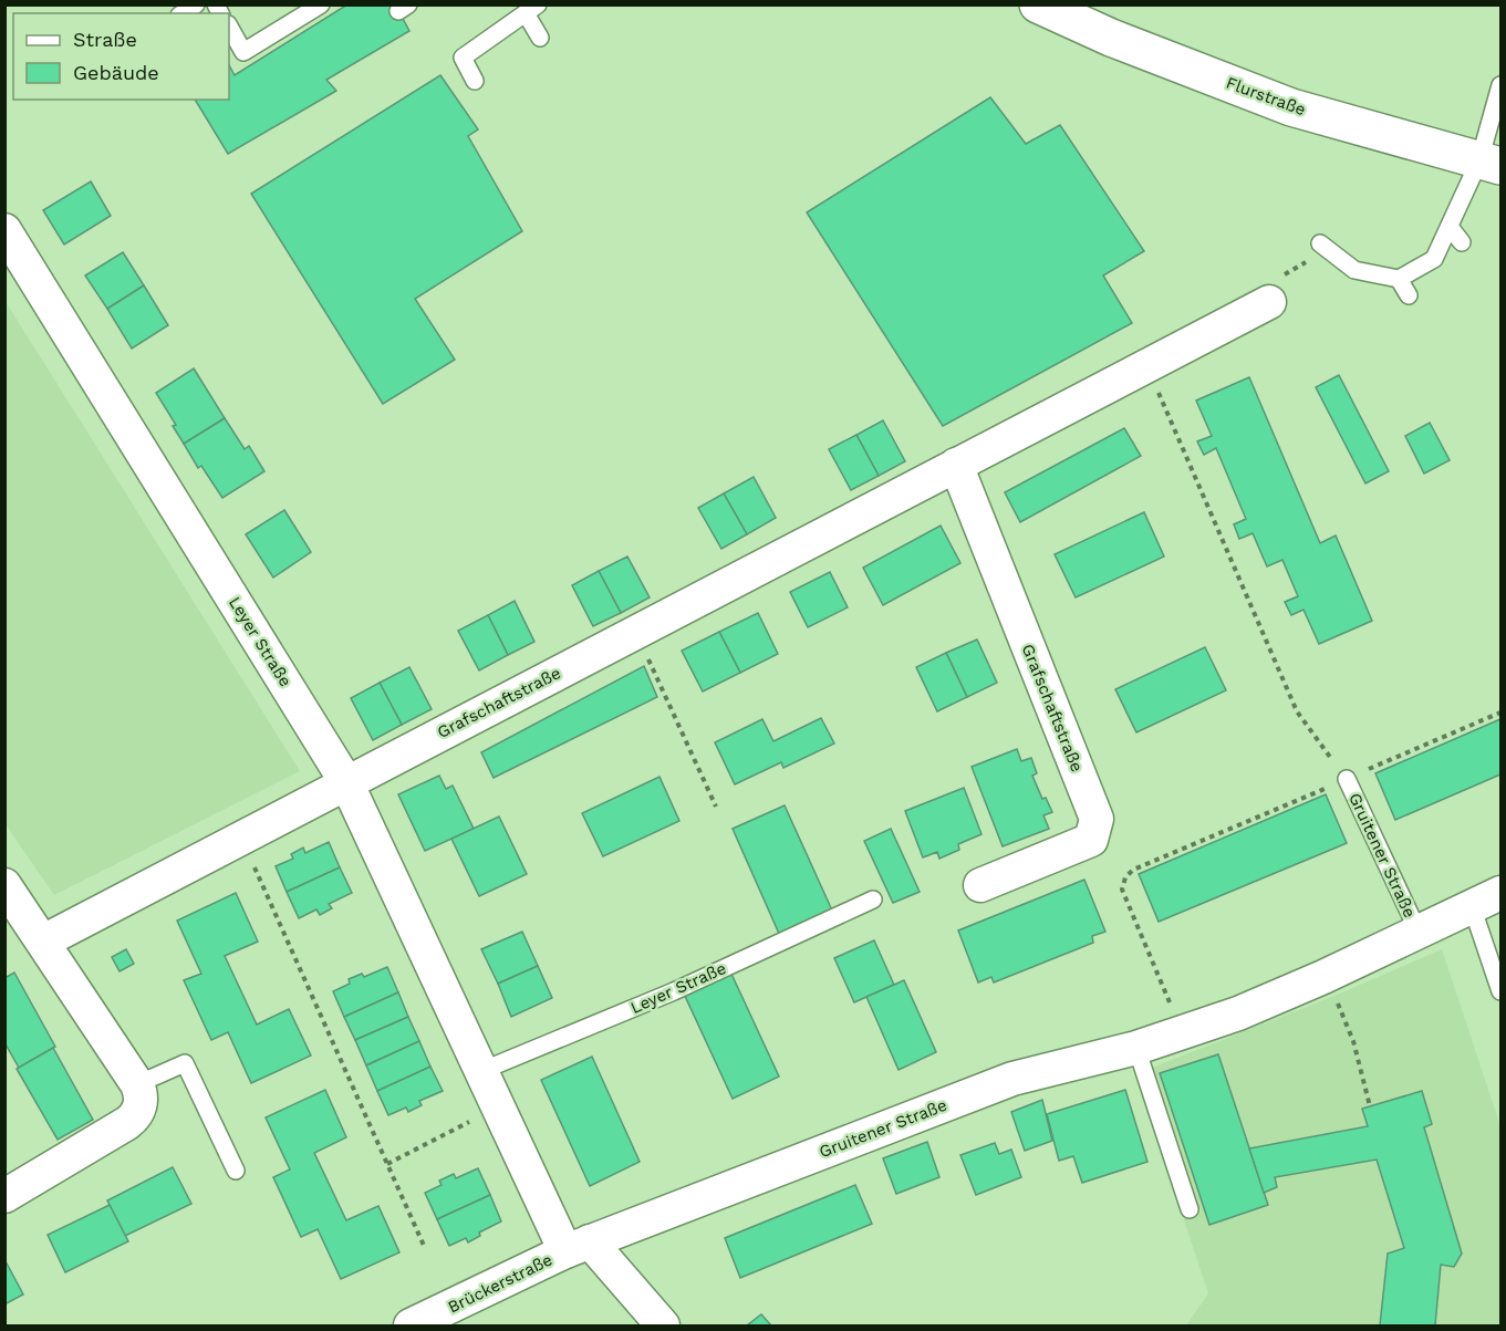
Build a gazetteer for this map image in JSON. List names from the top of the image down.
{
  "streets": {
    "main road": ["Flurstraße"],
    "street": [
      "Leyer Straße",
      "Grafschaftstraße",
      "Gruitener Straße",
      "Brückerstraße"
    ]
  },
  "crossings": [
    ["Leyer Straße", "Grafschaftstraße"],
    ["Leyer Straße", "Gruitener Straße"],
    ["Leyer Straße", "Brückerstraße"],
    ["Gruitener Straße", "Brückerstraße"]
  ],
  "legend": ["Straße", "Gebäude"]
}
